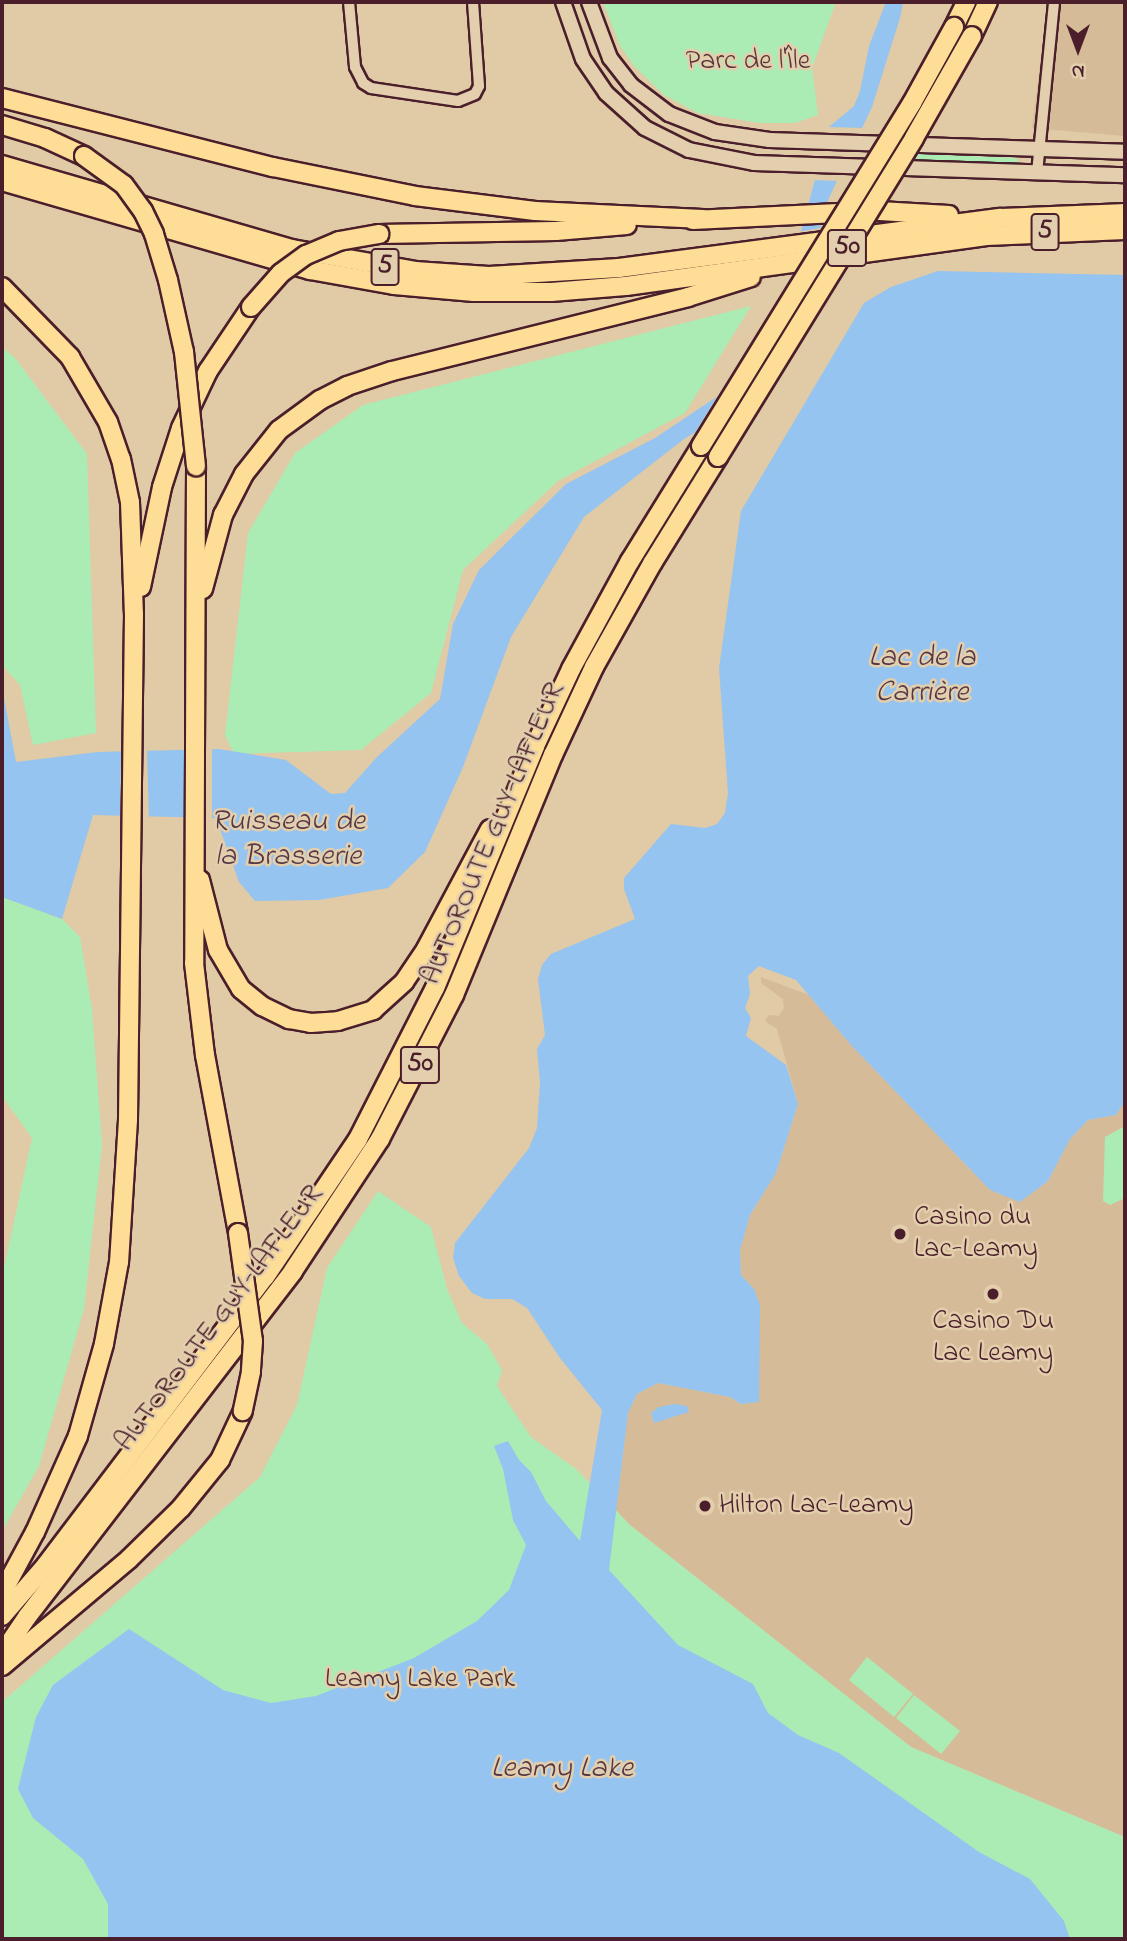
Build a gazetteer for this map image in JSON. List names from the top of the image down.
{
  "streets": {
    "highway": ["5", "50", "AUTOROUTE GUY-LAFLEUR"]
  },
  "water": ["Lac de la Carrière", "Ruisseau de la Brasserie", "Leamy Lake"],
  "parks": ["Parc de l'Île", "Leamy Lake Park"],
  "places": ["Casino du Lac-Leamy", "Casino Du Lac Leamy", "Hilton Lac-Leamy"],
  "north": "bottom"
}
